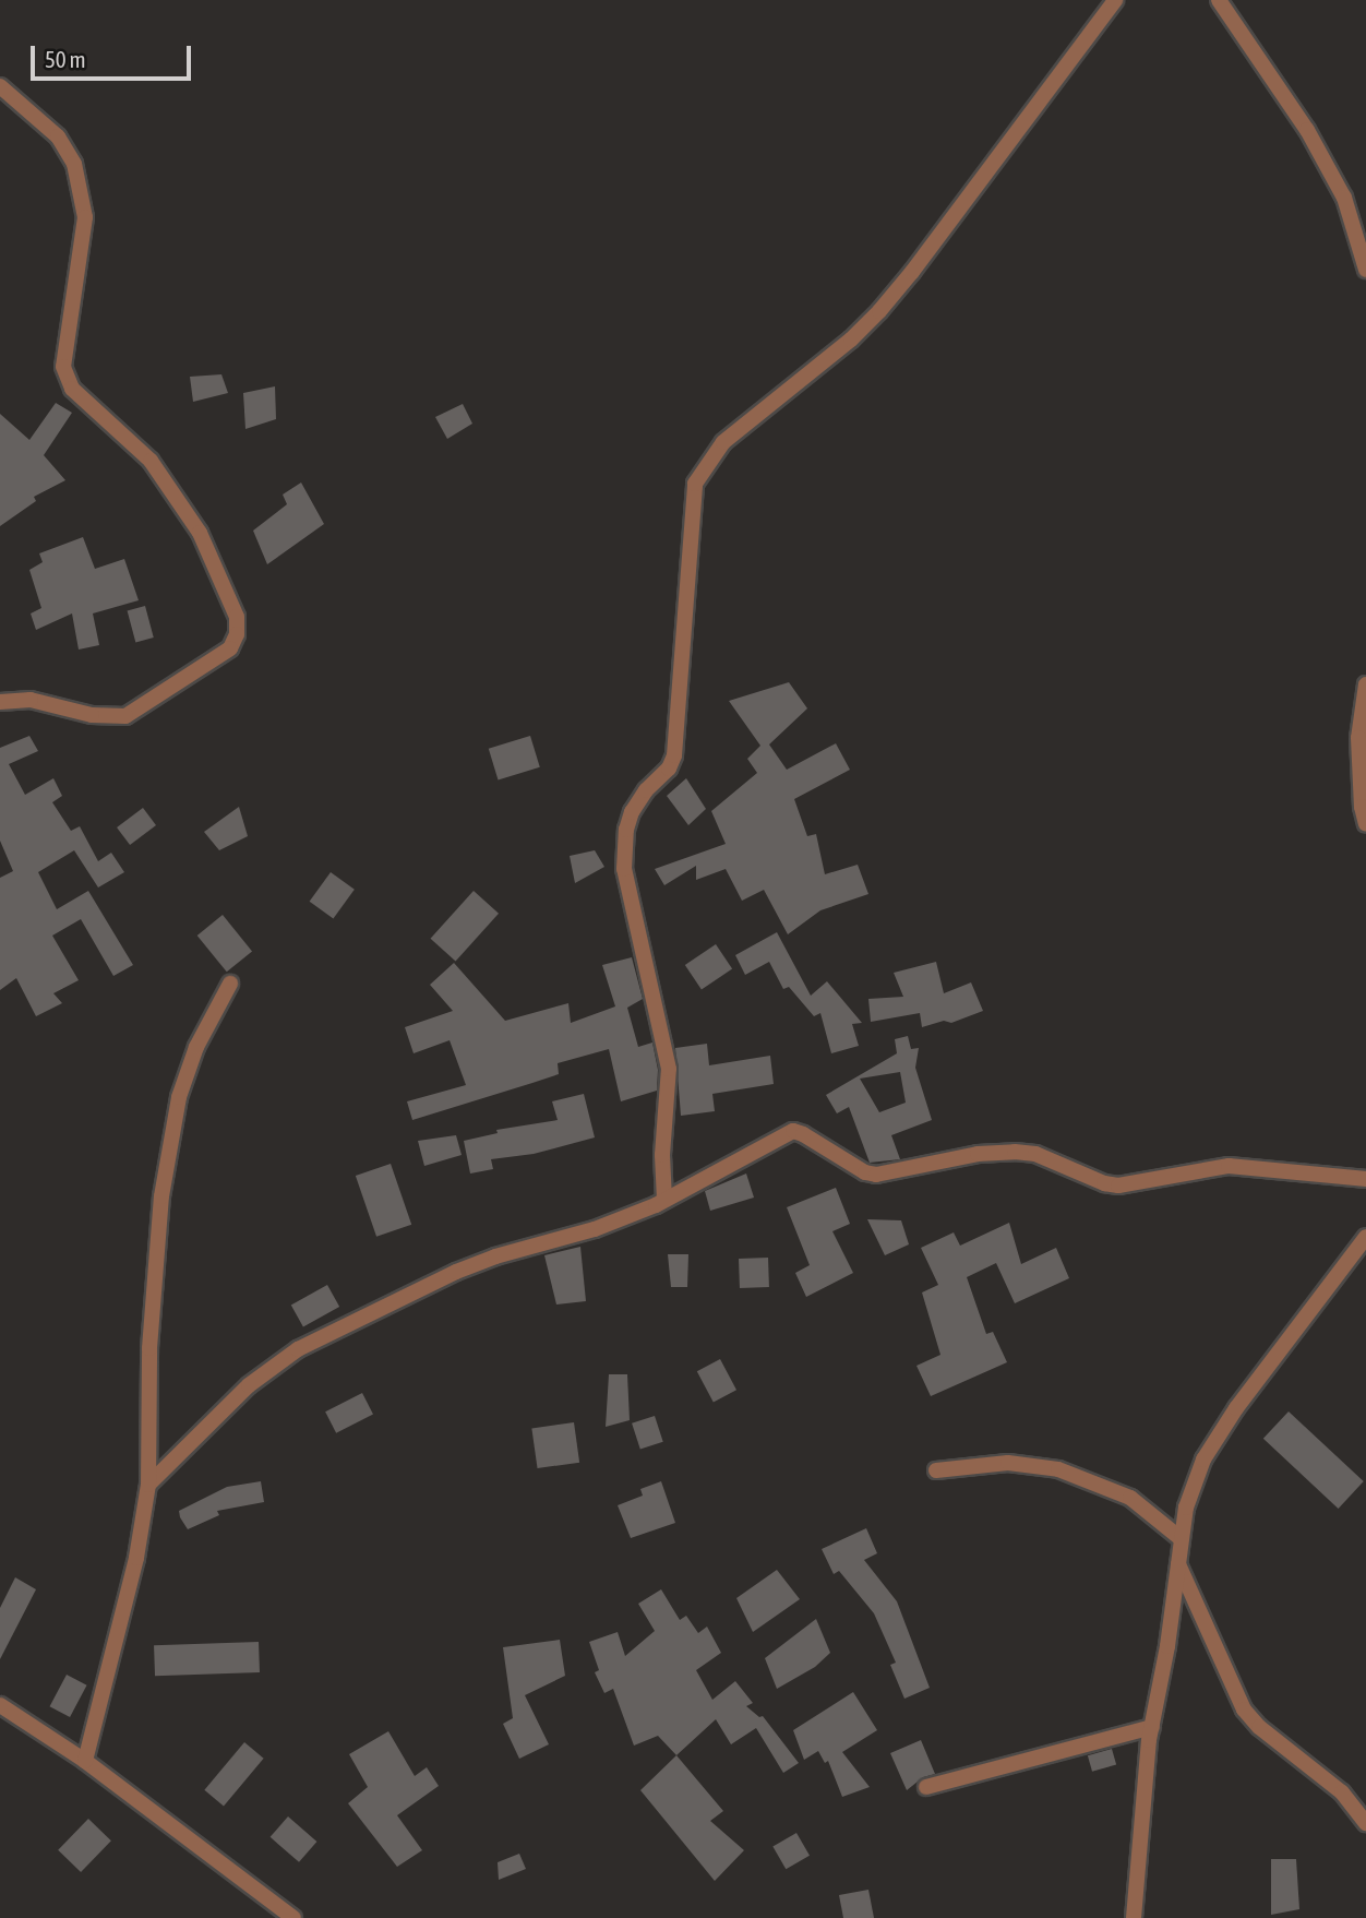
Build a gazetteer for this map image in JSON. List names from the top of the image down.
{
  "scale_bar": "50 m"
}
